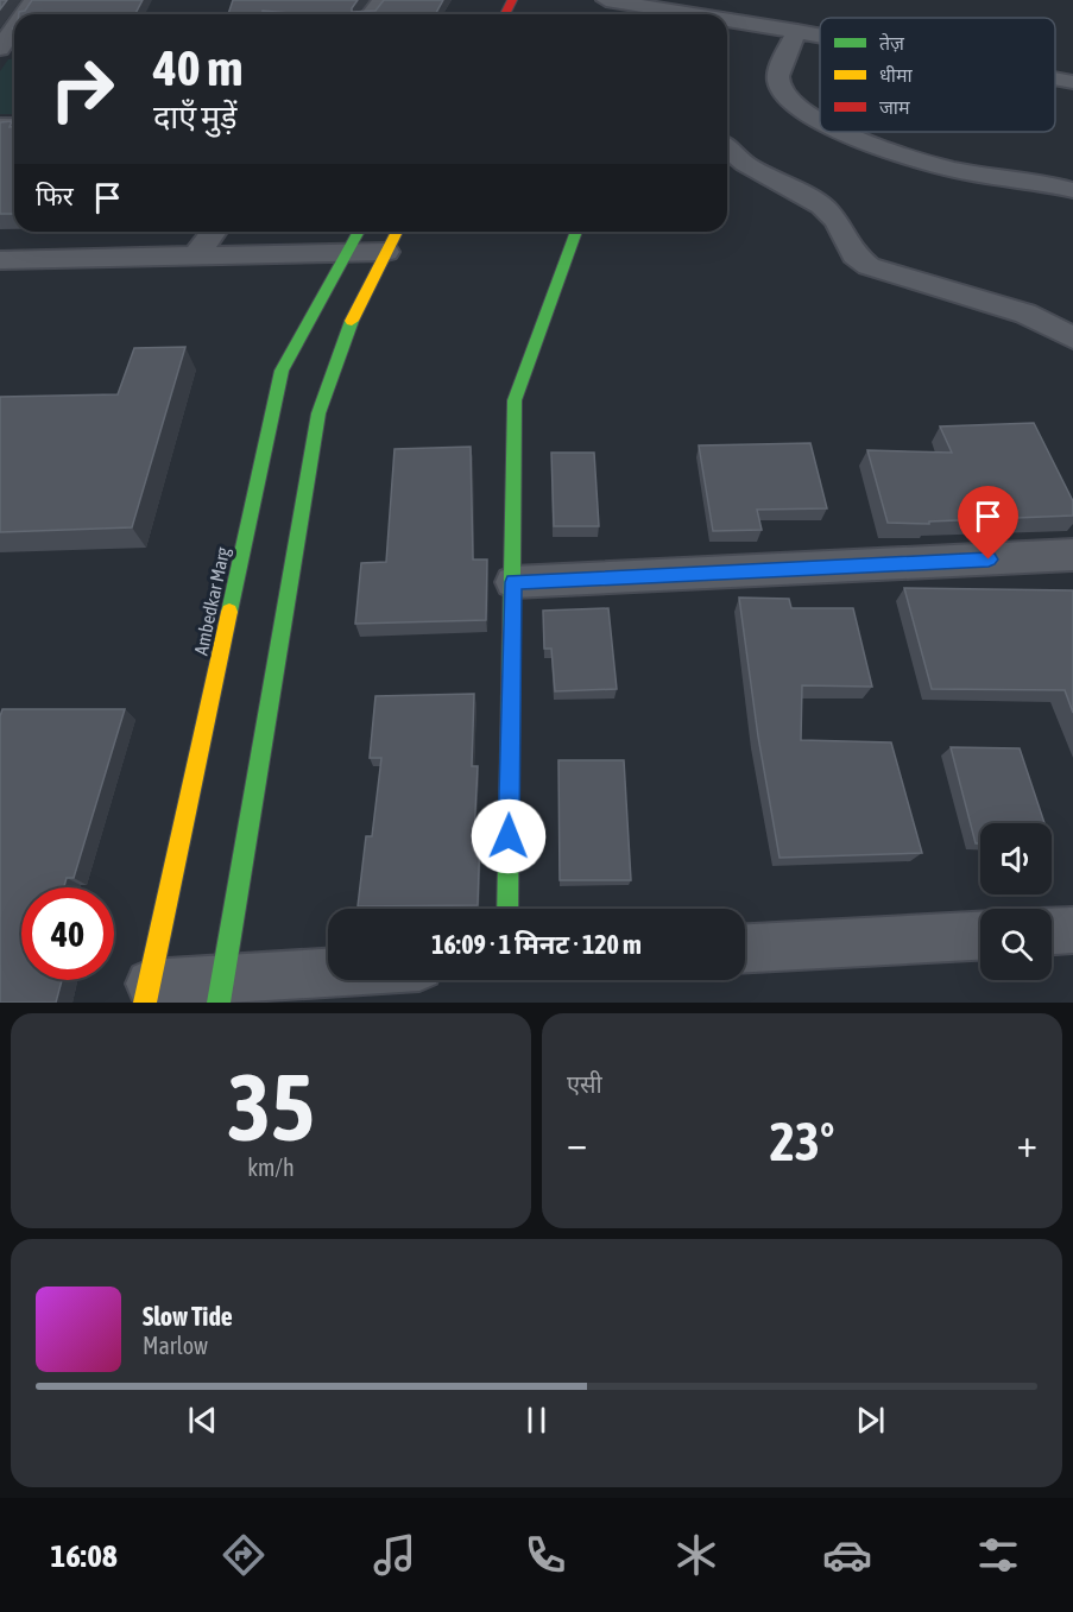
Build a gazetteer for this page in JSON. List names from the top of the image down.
{
  "streets": {
    "street": ["Ambedkar Marg"]
  },
  "legend": ["तेज़", "धीमा", "जाम"],
  "page": {
    "turn": ["40 m", "दाएँ मुड़ें"],
    "then": "फिर",
    "limit": "40",
    "trip": "16:09 · 1 मिनट · 120 m",
    "tile": [
      ["35", "km/h"],
      "एसी"
    ],
    "heat": ["−", "23°", "+"],
    "song": ["Slow Tide", "Marlow"],
    "tabs": "16:08"
  }
}
